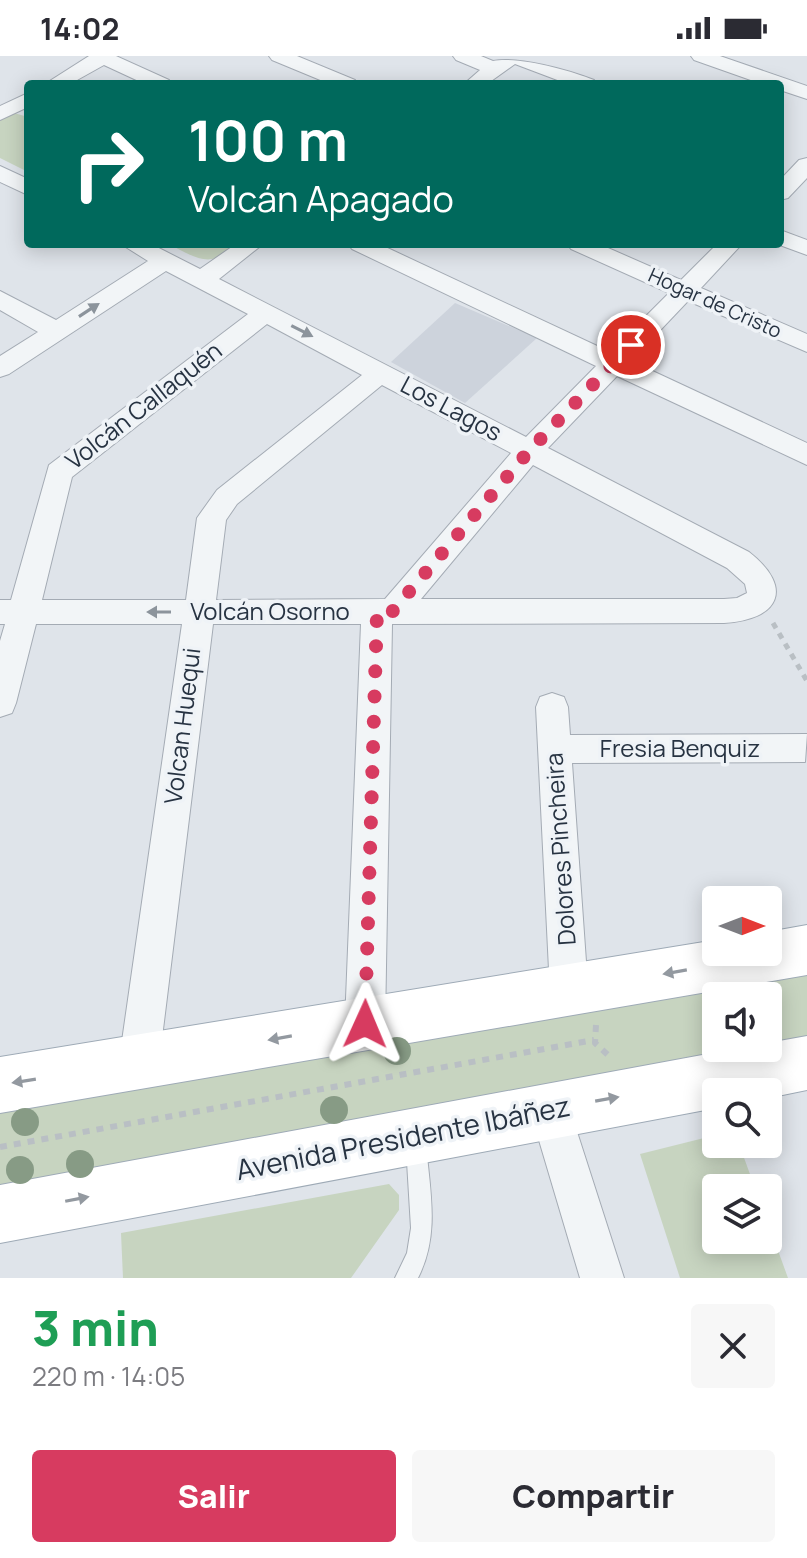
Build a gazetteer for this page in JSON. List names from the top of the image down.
{
  "streets": {
    "main road": ["Avenida Presidente Ibáñez"],
    "street": [
      "Hogar de Cristo",
      "Volcán Callaquén",
      "Los Lagos",
      "Volcán Osorno",
      "Volcan Huequi",
      "Fresia Benquiz",
      "Dolores Pincheira"
    ]
  },
  "crossings": [
    ["Volcán Callaquén", "Los Lagos"],
    ["Volcán Callaquén", "Volcán Osorno"],
    ["Los Lagos", "Volcán Osorno"],
    ["Los Lagos", "Volcan Huequi"],
    ["Volcán Osorno", "Volcan Huequi"],
    ["Fresia Benquiz", "Dolores Pincheira"]
  ],
  "north": "right",
  "page": {
    "status": "14:02",
    "turn": ["100 m", "Volcán Apagado"],
    "heading": ["3 min", "220 m · 14:05"],
    "buttons": ["Salir", "Compartir"]
  }
}
